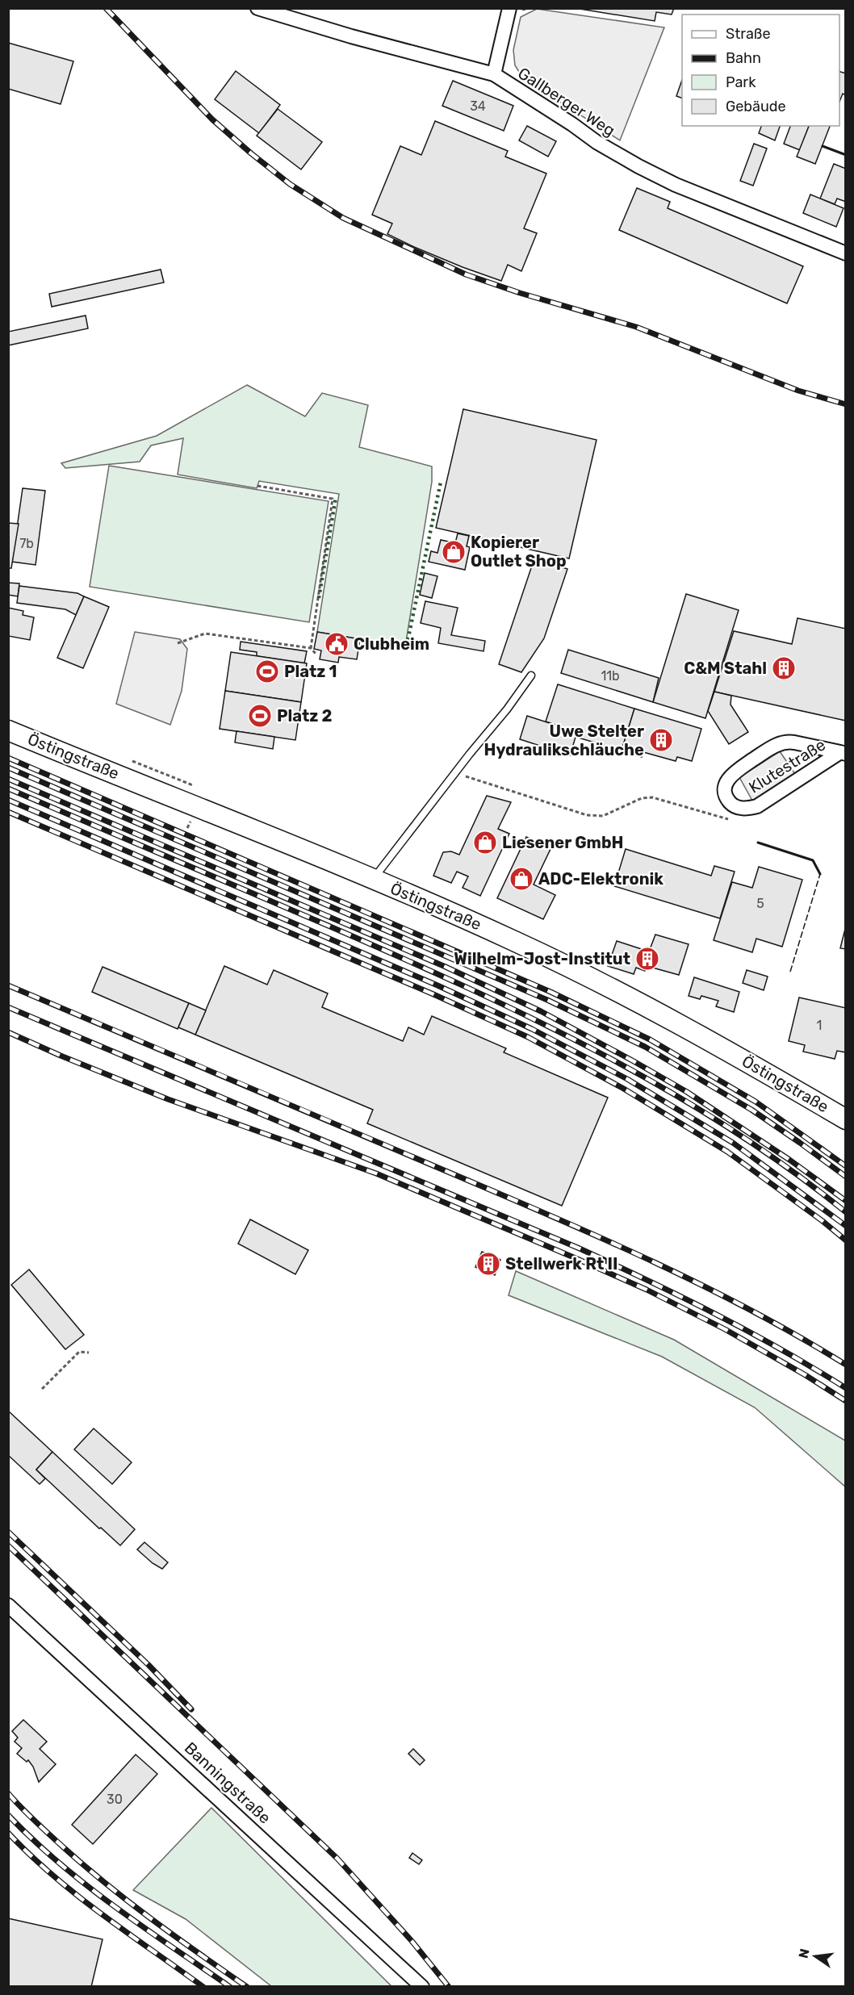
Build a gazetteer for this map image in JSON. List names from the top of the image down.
{
  "streets": {
    "street": [
      "Gallberger Weg",
      "Östingstraße",
      "Klutestraße",
      "Banningstraße"
    ]
  },
  "places": {
    "shop": ["Kopierer Outlet Shop", "Liesener GmbH", "ADC-Elektronik"],
    "public building": ["Clubheim"],
    "building": [
      "C&M Stahl",
      "Uwe Stelter Hydraulikschläuche",
      "Wilhelm-Jost-Institut",
      "Stellwerk Rt II"
    ],
    "sports": ["Platz 1", "Platz 2"]
  },
  "house_numbers": [
    "34",
    "7b",
    "11b",
    "5",
    "1",
    "30"
  ],
  "legend": [
    "Straße",
    "Bahn",
    "Park",
    "Gebäude"
  ],
  "north": "left"
}
